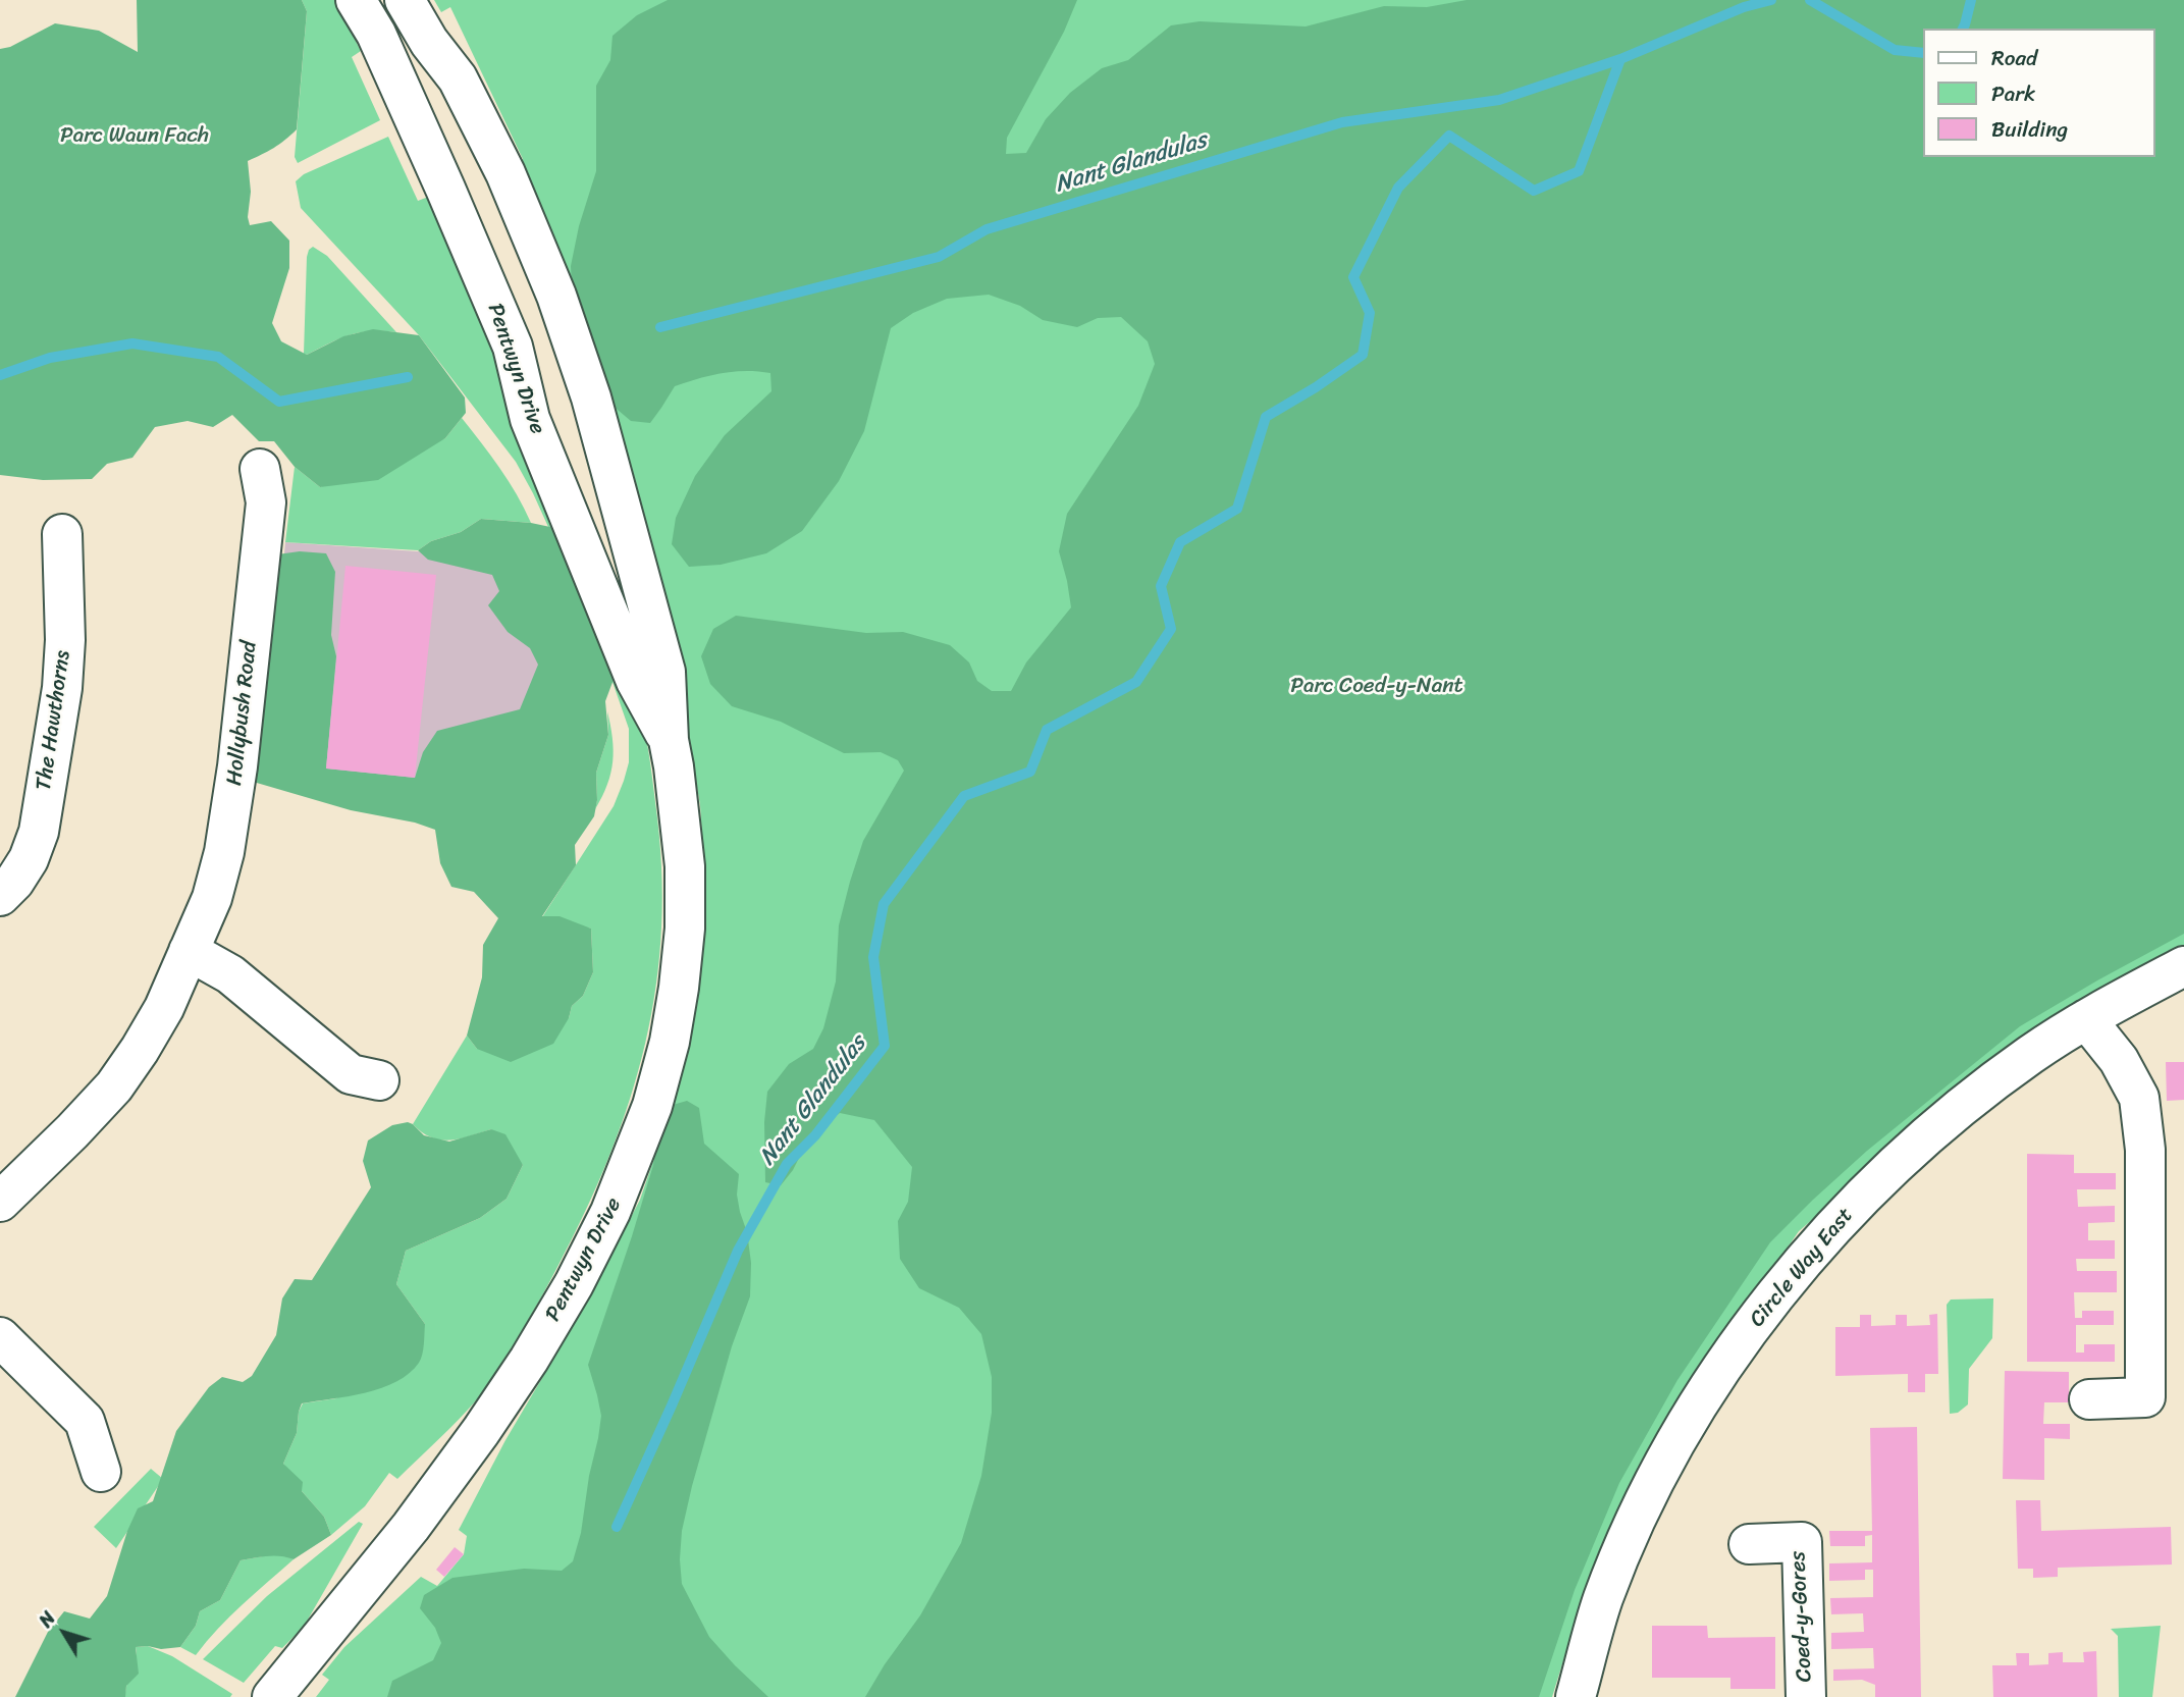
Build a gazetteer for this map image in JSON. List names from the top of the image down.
{
  "streets": {
    "street": [
      "Pentwyn Drive",
      "Hollybush Road",
      "The Hawthorns",
      "Circle Way East",
      "Coed-y-Gores"
    ]
  },
  "water": ["Nant Glandulas"],
  "parks": ["Parc Waun Fach", "Parc Coed-y-Nant"],
  "legend": ["Road", "Park", "Building"],
  "north": "top left"
}
